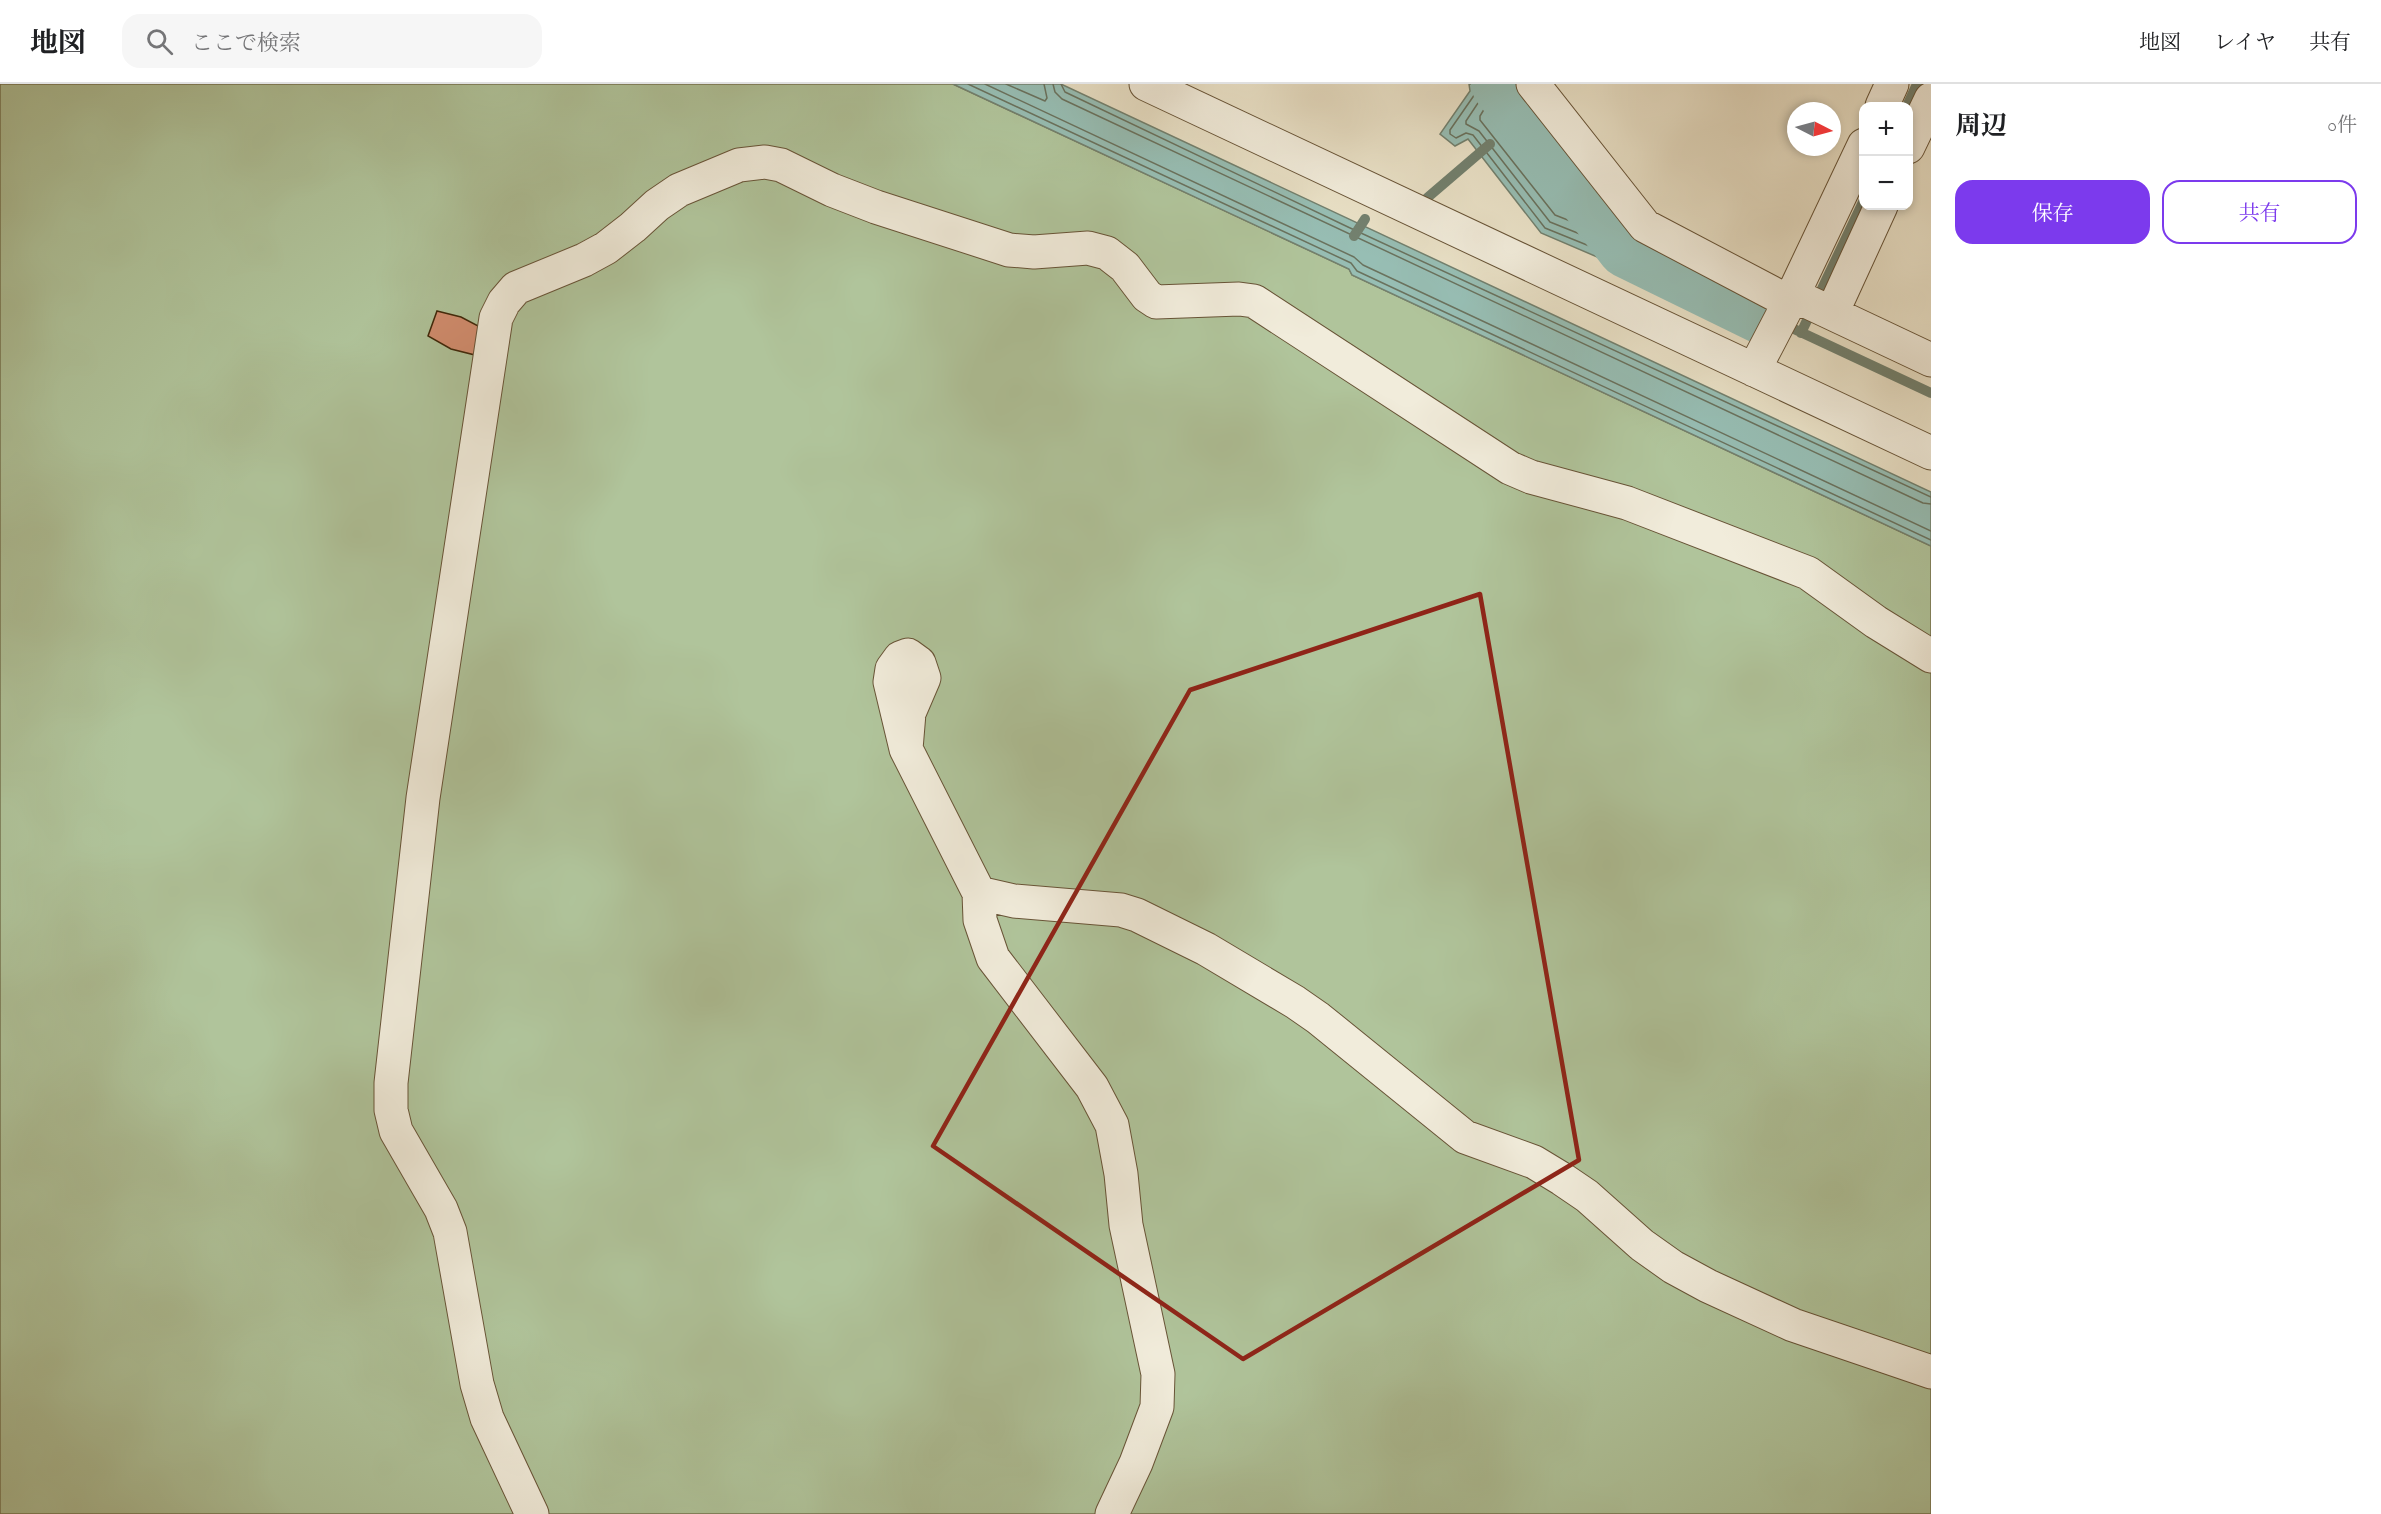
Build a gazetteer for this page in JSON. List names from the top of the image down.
{
  "north": "right",
  "page": {
    "header": "地図",
    "search": "ここで検索",
    "nav": ["地図", "レイヤ", "共有"],
    "heading": ["周辺", "0件"],
    "map_buttons": ["+", "−"],
    "buttons": ["保存", "共有"]
  }
}
